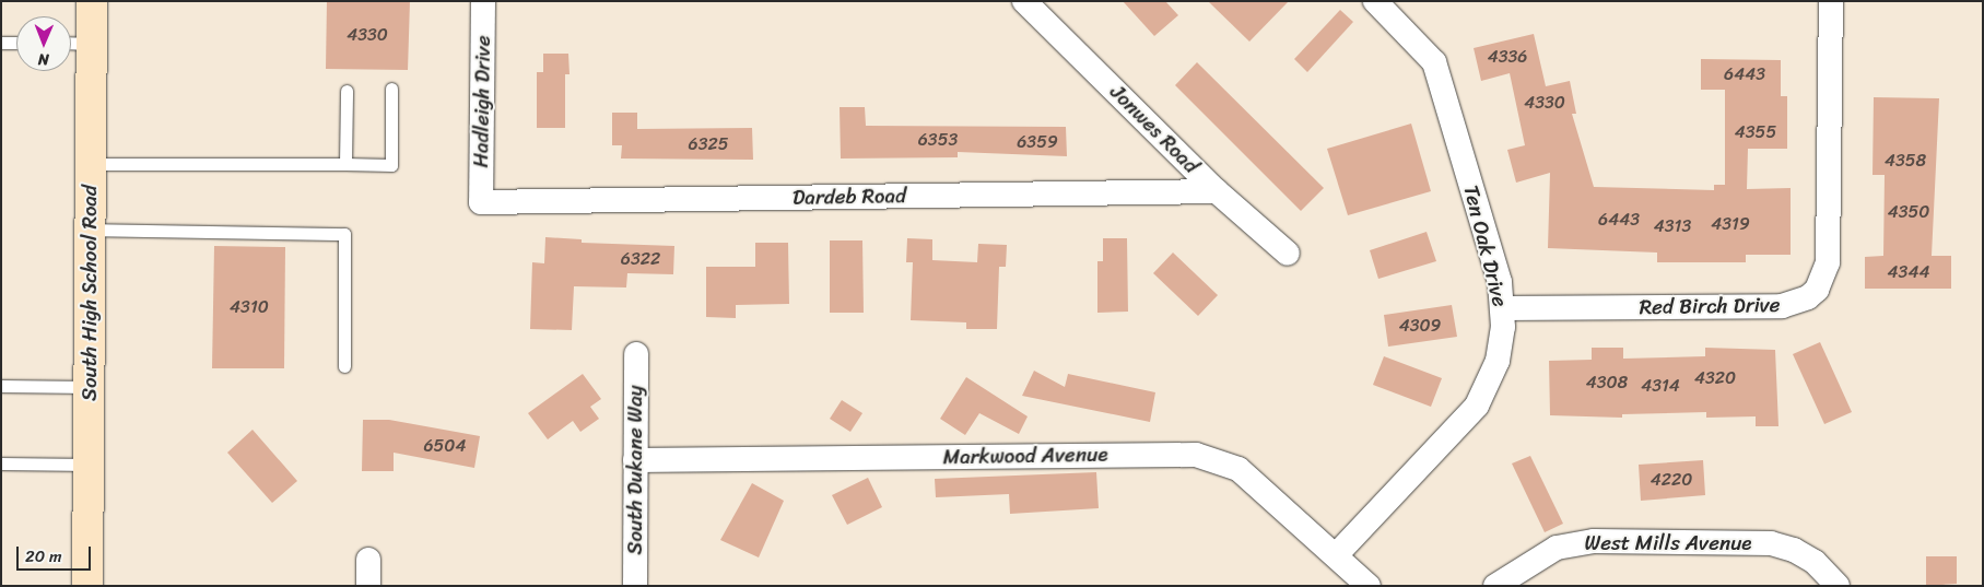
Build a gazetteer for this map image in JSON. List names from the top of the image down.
{
  "streets": {
    "street": [
      "Hadleigh Drive",
      "Jonwes Road",
      "Dardeb Road",
      "Ten Oak Drive",
      "South High School Road",
      "Red Birch Drive",
      "Markwood Avenue",
      "South Dukane Way",
      "West Mills Avenue"
    ]
  },
  "crossings": [
    ["Hadleigh Drive", "Dardeb Road"],
    ["Jonwes Road", "Dardeb Road"],
    ["Ten Oak Drive", "Red Birch Drive"],
    ["Ten Oak Drive", "Markwood Avenue"],
    ["Markwood Avenue", "South Dukane Way"]
  ],
  "house_numbers": [
    "4330",
    "4336",
    "6443",
    "4330",
    "4355",
    "6353",
    "6359",
    "6325",
    "4358",
    "4350",
    "6443",
    "4319",
    "4313",
    "6322",
    "4344",
    "4310",
    "4309",
    "4320",
    "4308",
    "4314",
    "6504",
    "4220"
  ],
  "scale_bar": "20 m",
  "north": "bottom"
}
